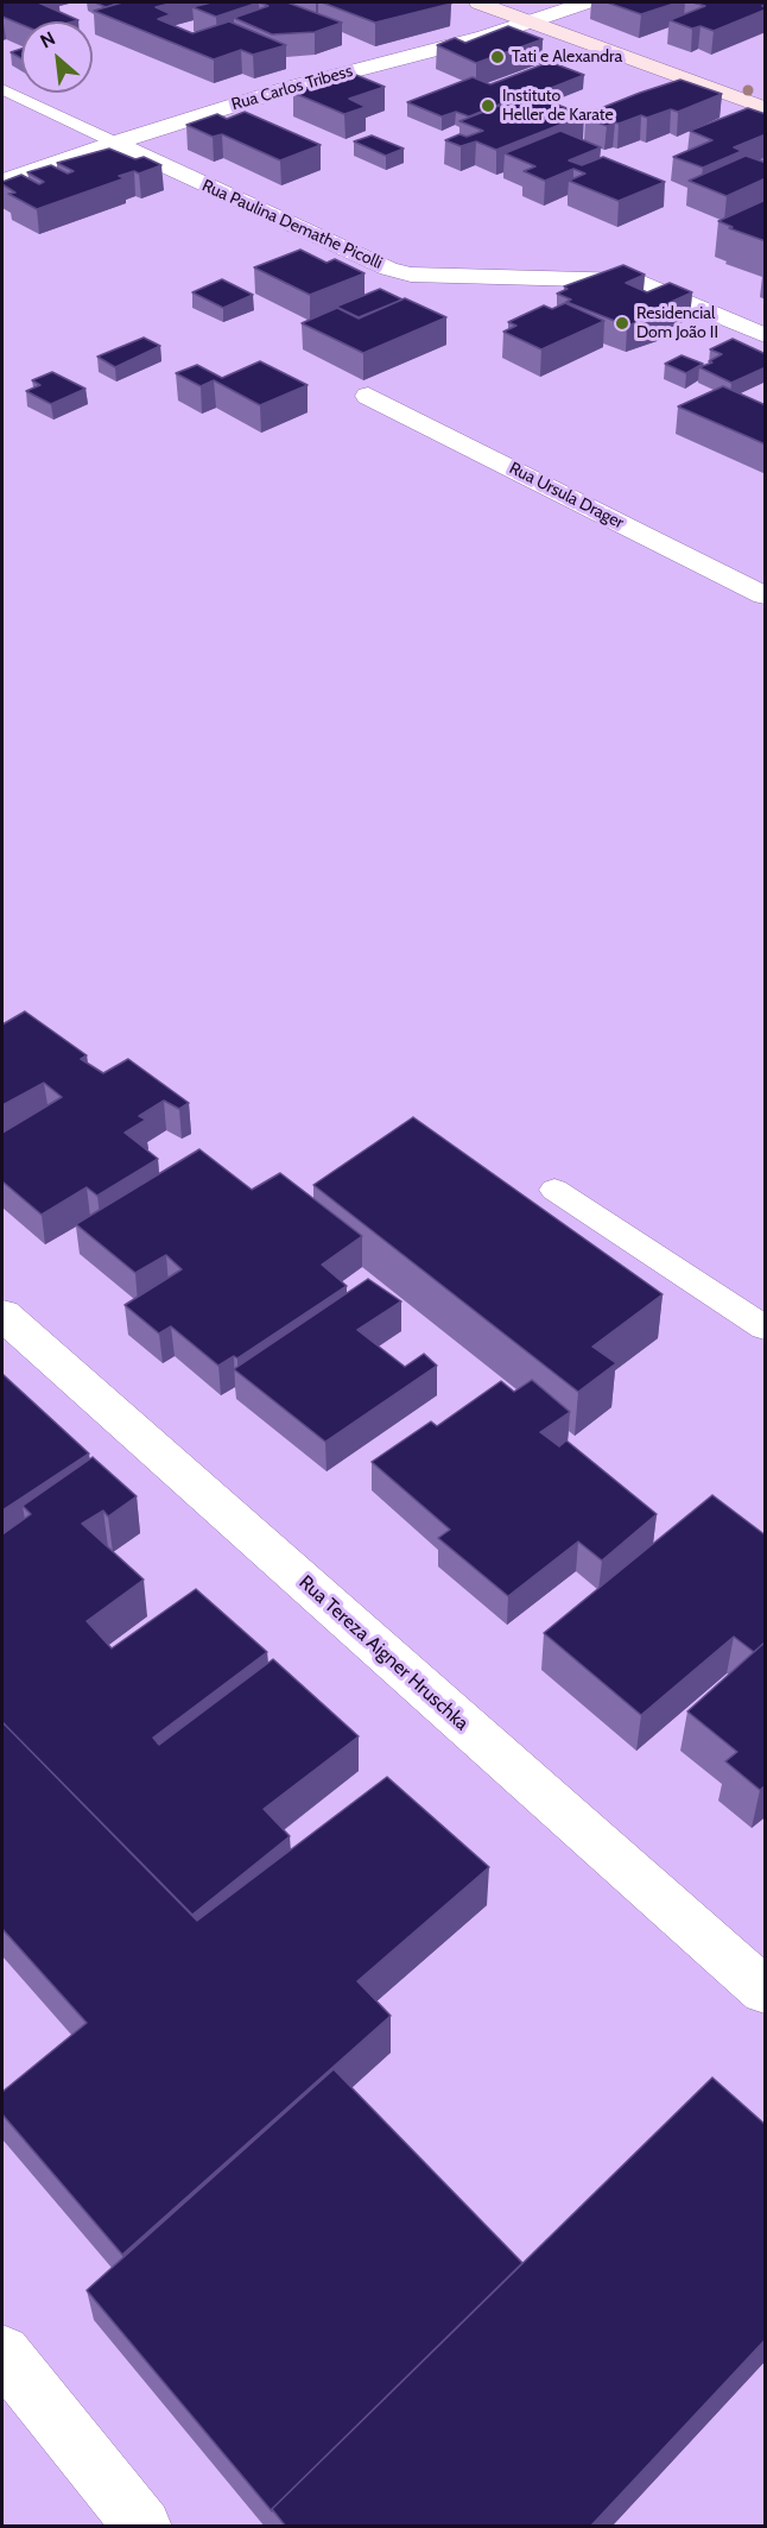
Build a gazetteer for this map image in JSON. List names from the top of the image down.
{
  "streets": {
    "street": [
      "Rua Carlos Tribess",
      "Rua Paulina Demathe Picolli",
      "Rua Ursula Drager",
      "Rua Tereza Aigner Hruschka"
    ]
  },
  "crossings": [
    ["Rua Carlos Tribess", "Rua Paulina Demathe Picolli"]
  ],
  "places": ["Tati e Alexandra", "Instituto Heller de Karate", "Residencial Dom João II"],
  "north": "top left"
}
